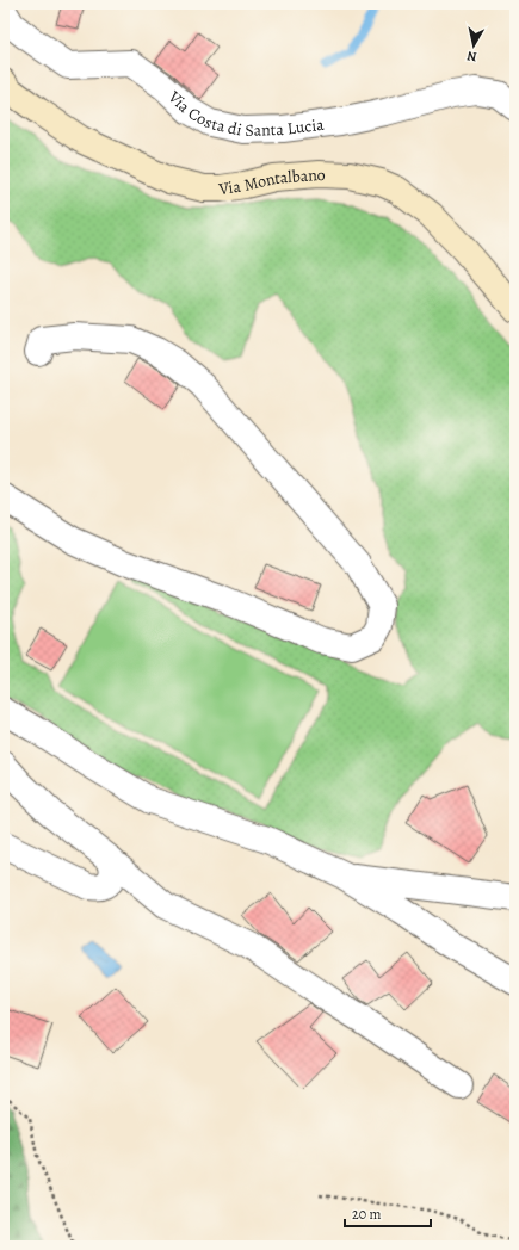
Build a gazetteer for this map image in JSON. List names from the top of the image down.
{
  "streets": {
    "street": ["Via Costa di Santa Lucia", "Via Montalbano"]
  },
  "scale_bar": "20 m",
  "north": "bottom"
}
